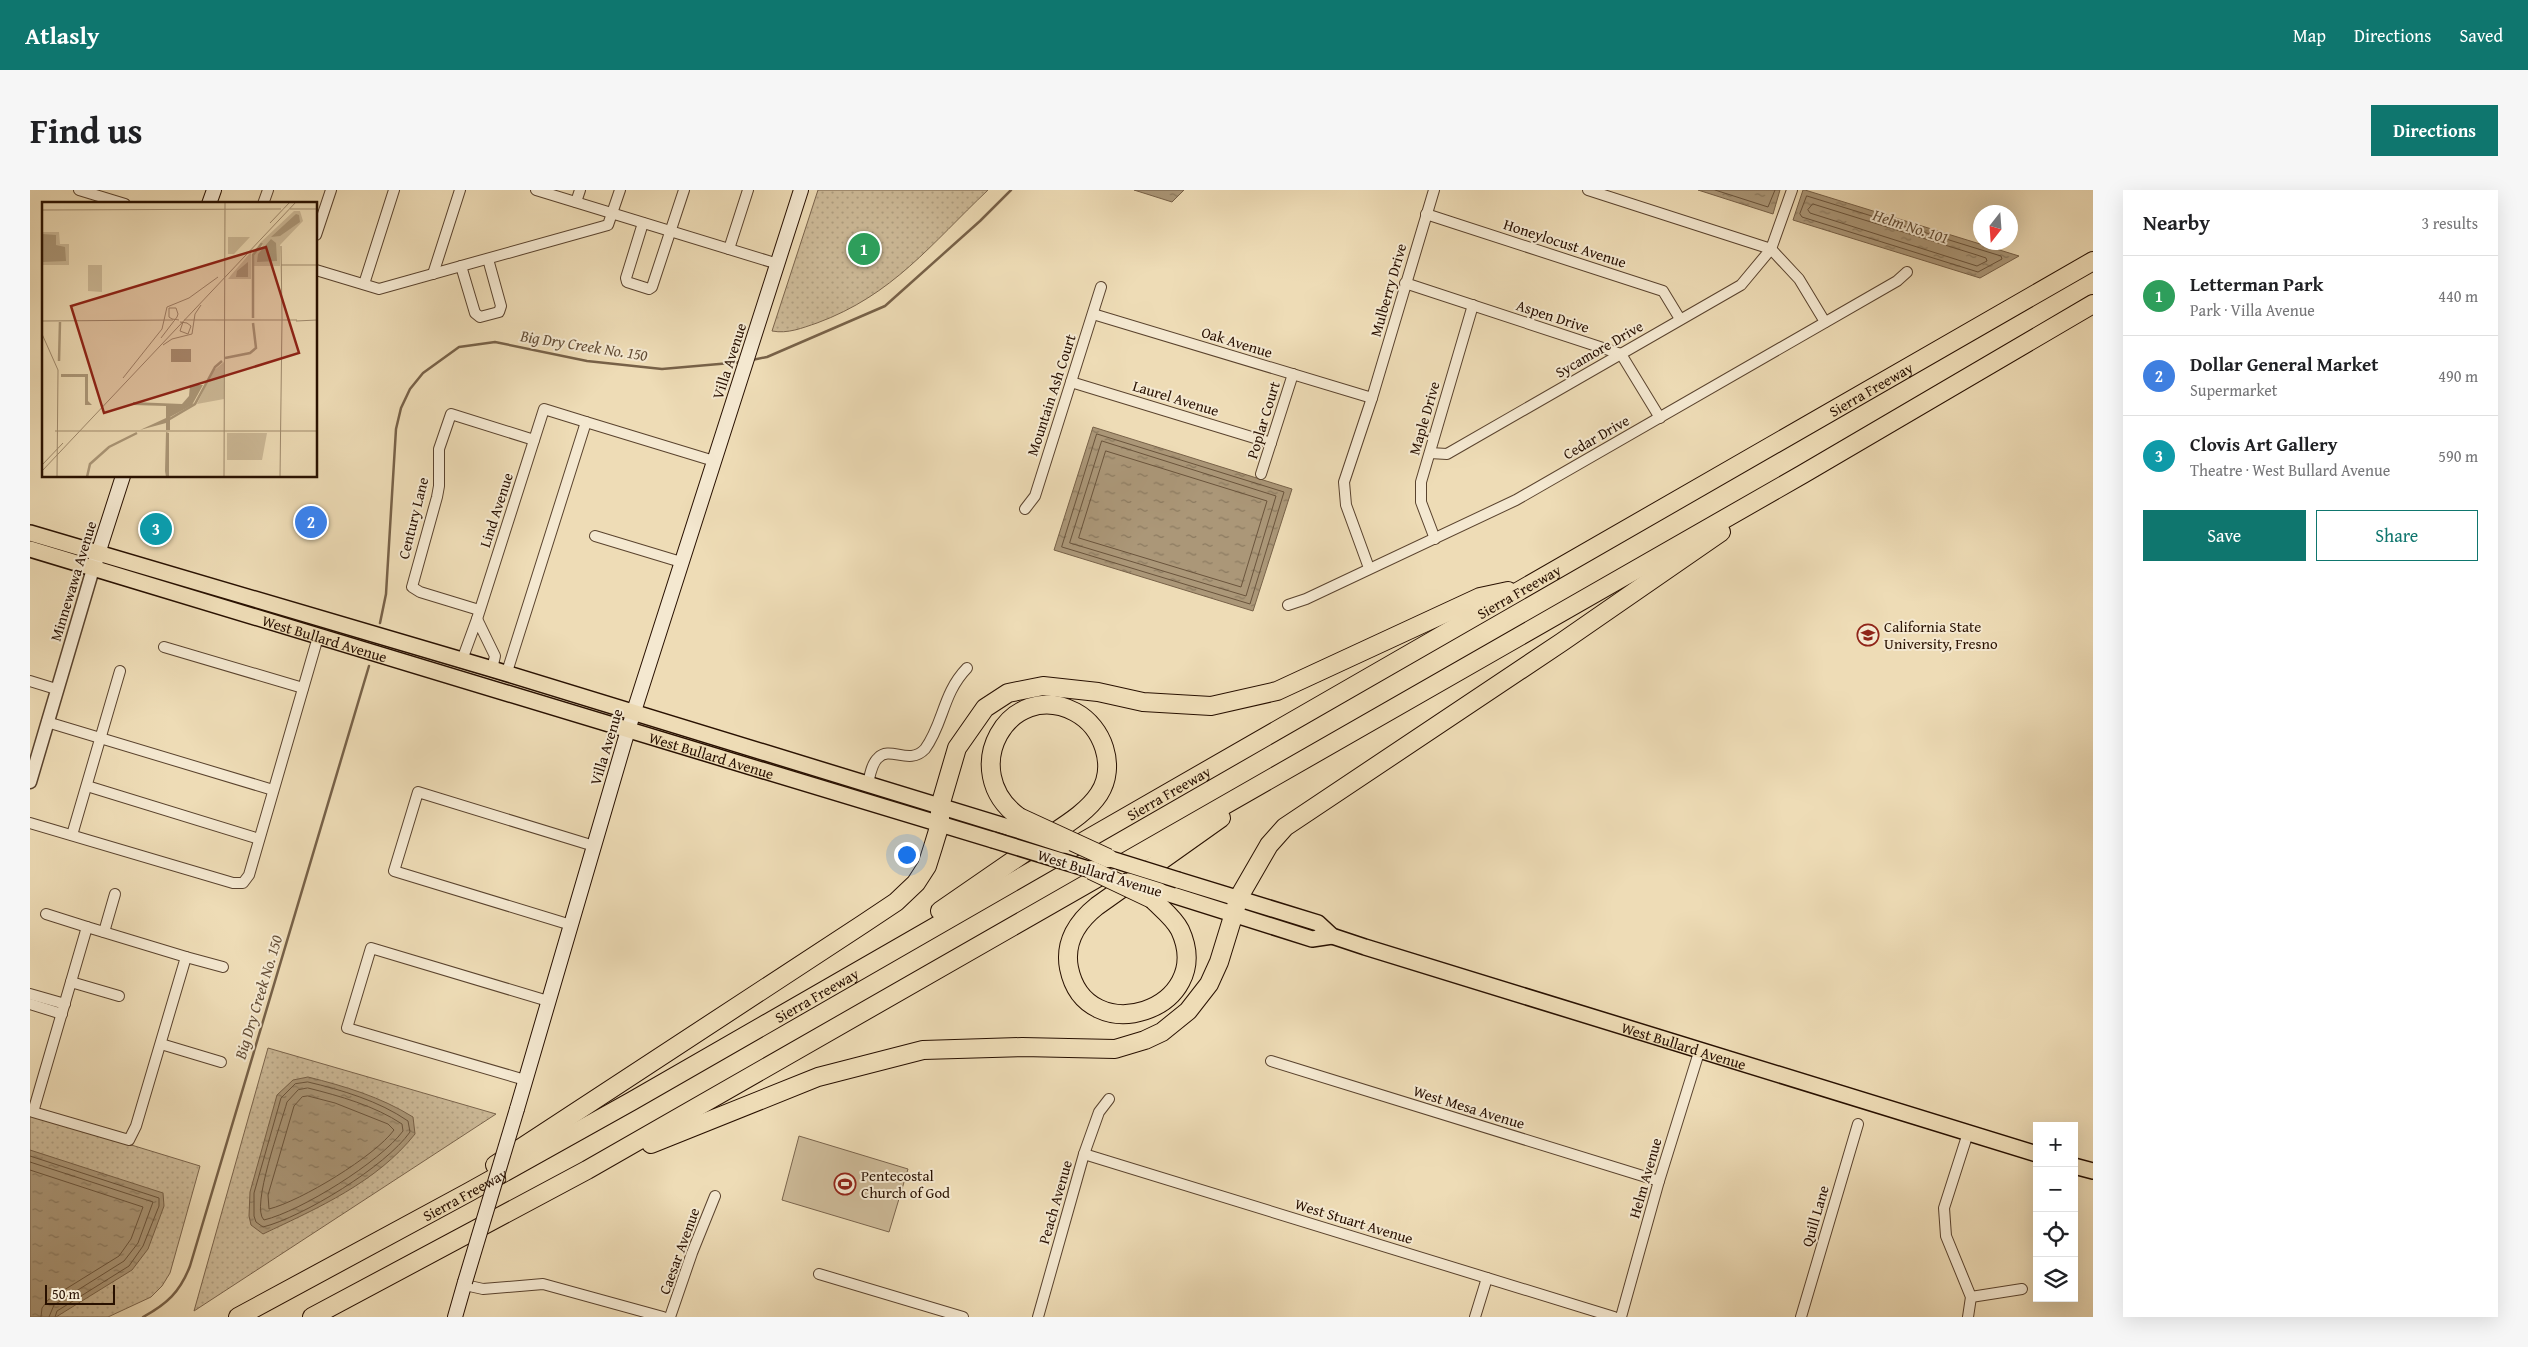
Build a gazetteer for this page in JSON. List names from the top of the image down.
{
  "streets": {
    "highway": ["Sierra Freeway"],
    "main road": ["Villa Avenue", "Minnewawa Avenue", "West Bullard Avenue"],
    "street": [
      "Honeylocust Avenue",
      "Mulberry Drive",
      "Aspen Drive",
      "Oak Avenue",
      "Sycamore Drive",
      "Mountain Ash Court",
      "Laurel Avenue",
      "Maple Drive",
      "Poplar Court",
      "Cedar Drive",
      "Lind Avenue",
      "Century Lane",
      "West Mesa Avenue",
      "Helm Avenue",
      "Peach Avenue",
      "Quill Lane",
      "West Stuart Avenue",
      "Caesar Avenue"
    ]
  },
  "crossings": [
    ["Honeylocust Avenue", "Mulberry Drive"],
    ["Honeylocust Avenue", "Sycamore Drive"],
    ["Mulberry Drive", "Aspen Drive"],
    ["Mulberry Drive", "Oak Avenue"],
    ["Mulberry Drive", "Cedar Drive"],
    ["Aspen Drive", "Sycamore Drive"],
    ["Aspen Drive", "Maple Drive"],
    ["Oak Avenue", "Mountain Ash Court"],
    ["Oak Avenue", "Poplar Court"],
    ["Sycamore Drive", "Maple Drive"],
    ["Villa Avenue", "West Bullard Avenue"],
    ["Mountain Ash Court", "Laurel Avenue"],
    ["Laurel Avenue", "Poplar Court"],
    ["Maple Drive", "Cedar Drive"],
    ["Lind Avenue", "Century Lane"],
    ["Lind Avenue", "West Bullard Avenue"],
    ["Minnewawa Avenue", "West Bullard Avenue"],
    ["West Bullard Avenue", "Helm Avenue"],
    ["West Mesa Avenue", "Helm Avenue"],
    ["Peach Avenue", "West Stuart Avenue"]
  ],
  "water": ["Helm No. 101", "Big Dry Creek No. 150"],
  "places": {
    "school or university": ["California State University, Fresno"],
    "sports": ["Pentecostal Church of God"]
  },
  "scale_bar": "50 m",
  "north": "bottom",
  "page": {
    "header": "Atlasly",
    "nav": ["Map", "Directions", "Saved"],
    "title": "Find us",
    "buttons": [
      "Directions",
      ["Save", "Share"]
    ],
    "heading": ["Nearby", "3 results"],
    "pins": ["1", "2", "3"],
    "list": [
      {
        "mark": "1",
        "name": "Letterman Park",
        "note": "Park · Villa Avenue",
        "value": "440 m"
      },
      {
        "mark": "2",
        "name": "Dollar General Market",
        "note": "Supermarket",
        "value": "490 m"
      },
      {
        "mark": "3",
        "name": "Clovis Art Gallery",
        "note": "Theatre · West Bullard Avenue",
        "value": "590 m"
      }
    ],
    "map_buttons": ["+", "−"],
    "scale": "50 m"
  }
}
